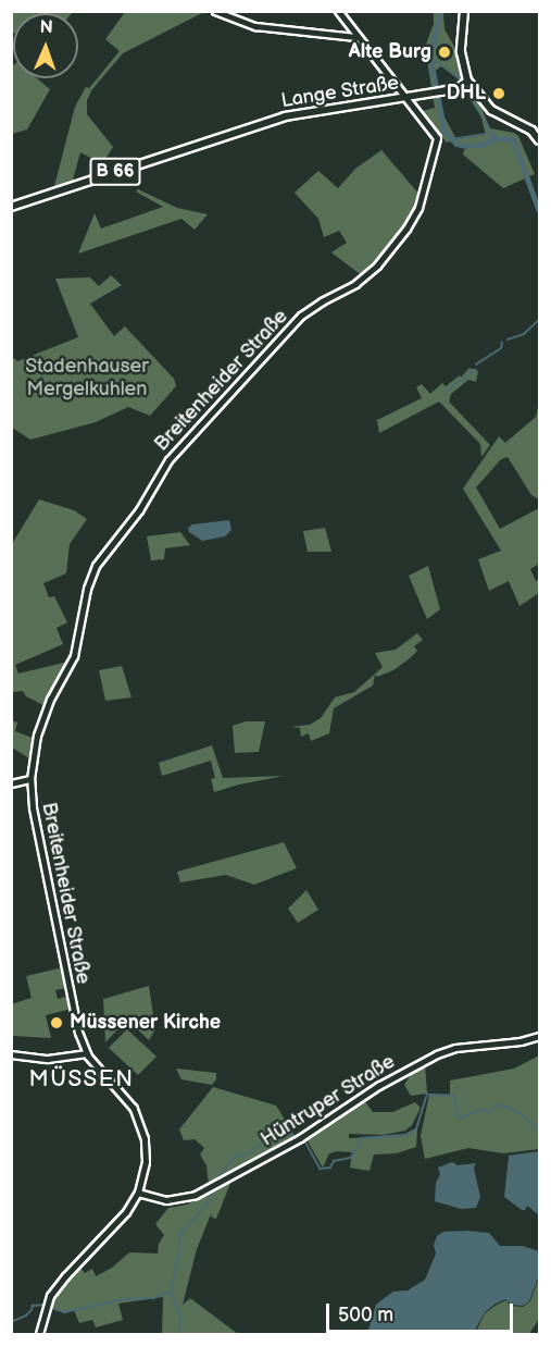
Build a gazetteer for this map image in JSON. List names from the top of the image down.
{
  "streets": {
    "main road": ["Lange Straße", "B 66"],
    "street": ["Breitenheider Straße", "Hüntruper Straße"]
  },
  "districts": ["MÜSSEN"],
  "parks": ["Stadenhauser Mergelkuhlen"],
  "places": ["Alte Burg", "DHL", "Müssener Kirche"],
  "scale_bar": "500 m",
  "north": "top"
}
